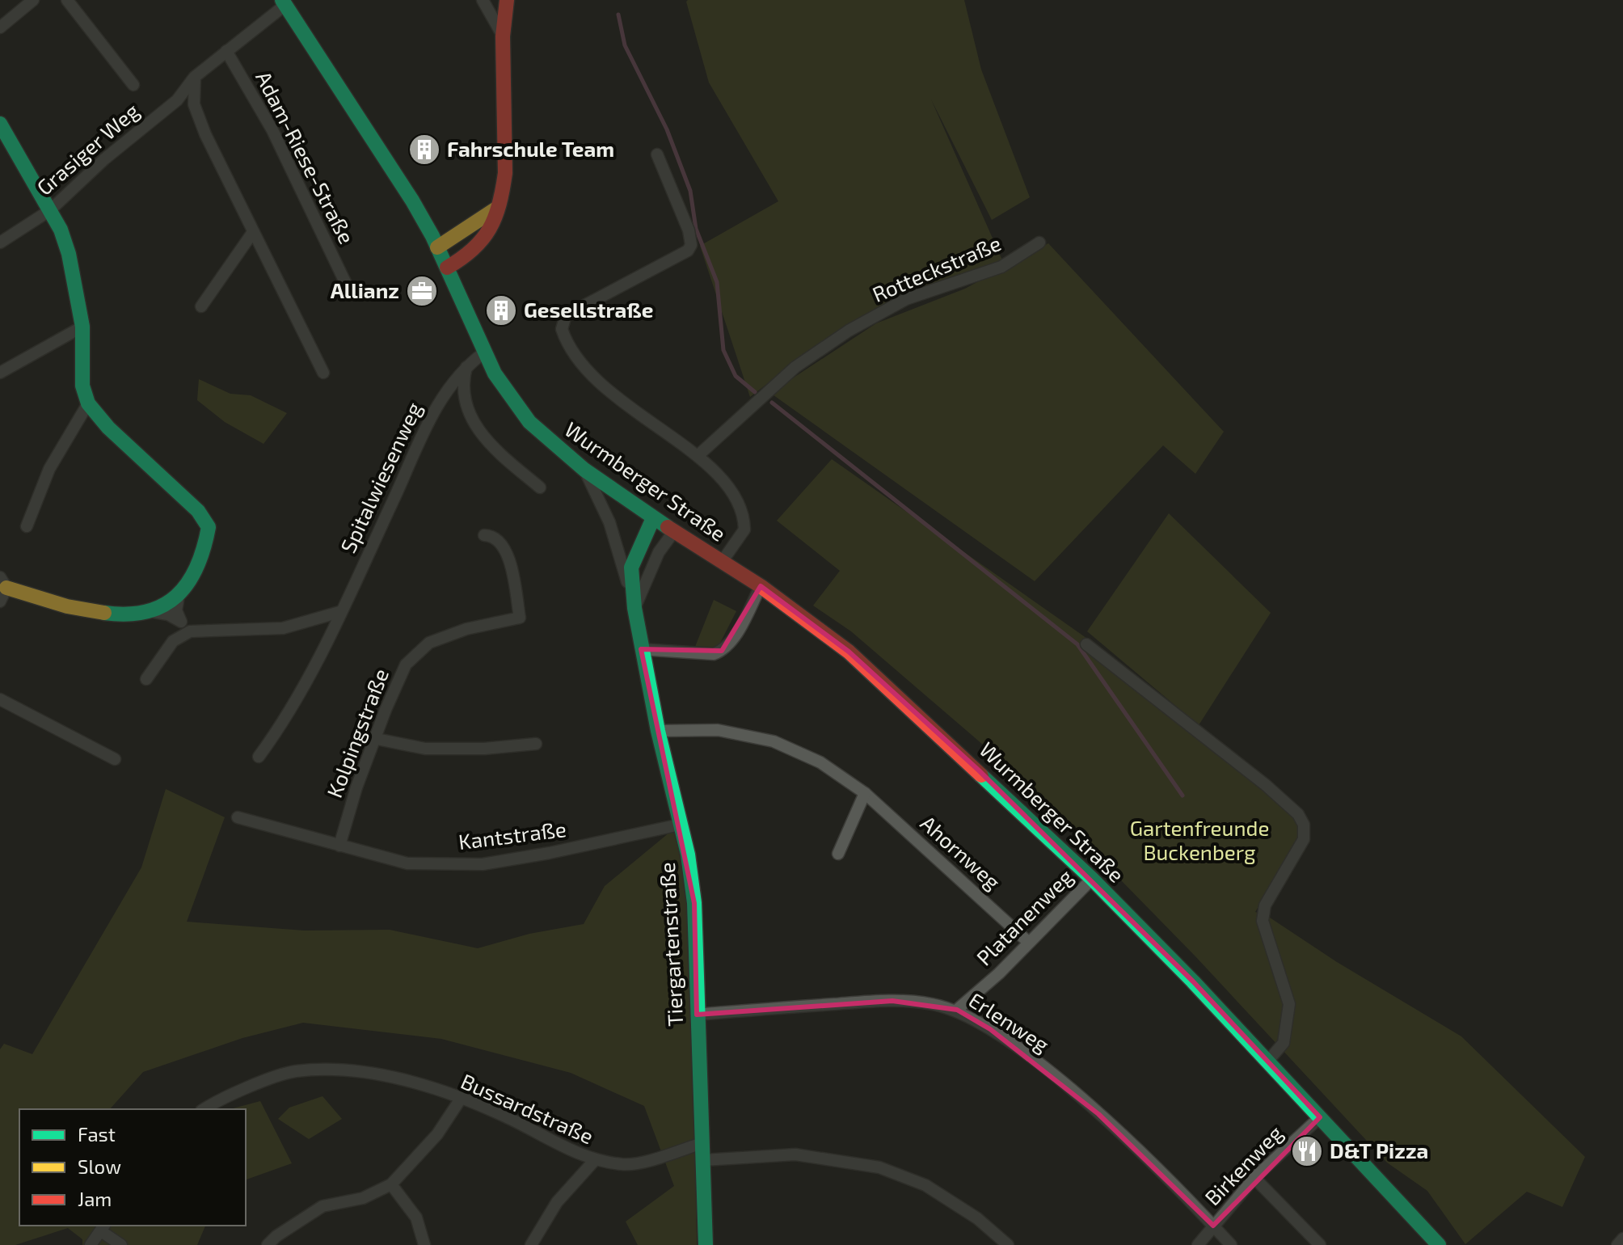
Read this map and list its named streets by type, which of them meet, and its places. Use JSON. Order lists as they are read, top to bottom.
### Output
{
  "streets": {
    "street": [
      "Grasiger Weg",
      "Adam-Riese-Straße",
      "Rotteckstraße",
      "Spitalwiesenweg",
      "Wurmberger Straße",
      "Kolpingstraße",
      "Kantstraße",
      "Ahornweg",
      "Platanenweg",
      "Tiergartenstraße",
      "Erlenweg",
      "Bussardstraße",
      "Birkenweg"
    ]
  },
  "crossings": [
    ["Spitalwiesenweg", "Wurmberger Straße"],
    ["Wurmberger Straße", "Platanenweg"],
    ["Wurmberger Straße", "Tiergartenstraße"],
    ["Wurmberger Straße", "Birkenweg"],
    ["Kolpingstraße", "Kantstraße"],
    ["Kantstraße", "Tiergartenstraße"],
    ["Ahornweg", "Platanenweg"],
    ["Ahornweg", "Tiergartenstraße"],
    ["Platanenweg", "Erlenweg"],
    ["Tiergartenstraße", "Erlenweg"],
    ["Tiergartenstraße", "Bussardstraße"],
    ["Erlenweg", "Birkenweg"]
  ],
  "parks": ["Gartenfreunde Buckenberg"],
  "places": {
    "building": ["Fahrschule Team", "Gesellstraße"],
    "office": ["Allianz"],
    "restaurant": ["D&T Pizza"]
  },
  "legend": ["Fast", "Slow", "Jam"]
}
